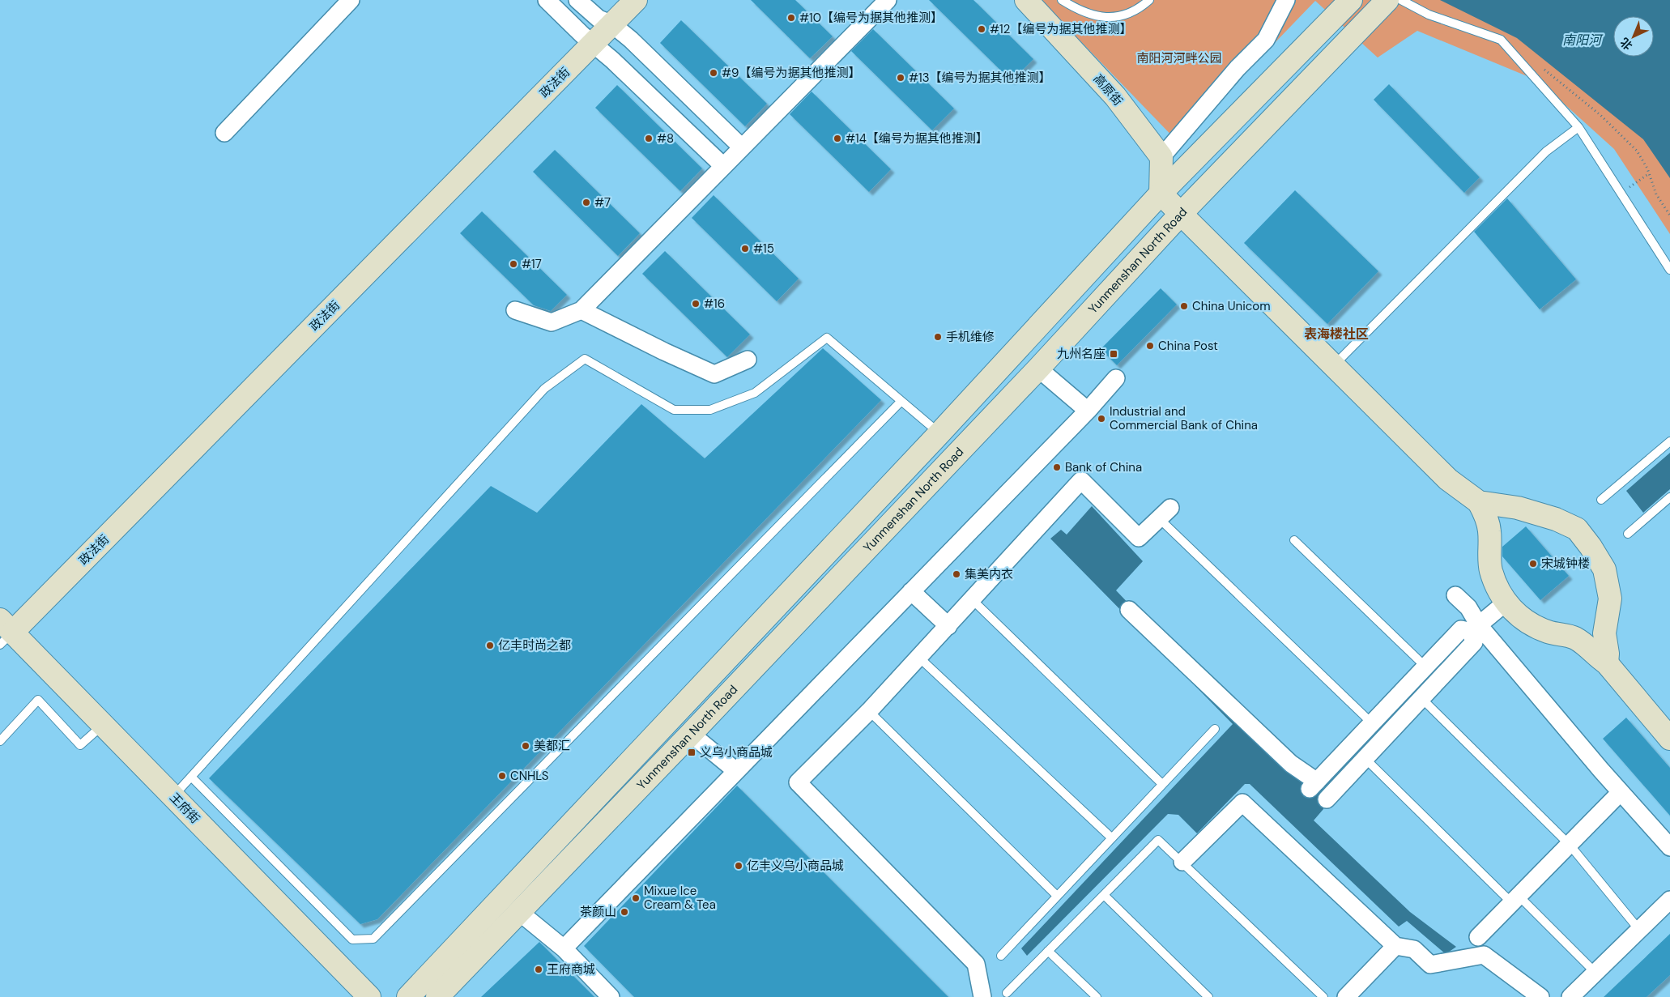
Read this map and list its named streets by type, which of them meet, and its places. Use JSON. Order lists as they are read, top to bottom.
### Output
{
  "streets": {
    "main road": [
      "政法街",
      "高原街",
      "Yunmenshan North Road",
      "王府街"
    ]
  },
  "crossings": [
    ["政法街", "王府街"]
  ],
  "districts": ["表海楼社区"],
  "water": ["南阳河"],
  "parks": ["南阳河河畔公园"],
  "places": {
    "other": [
      "#10【编号为据其他推测】",
      "#12【编号为据其他推测】",
      "#9【编号为据其他推测】",
      "#13【编号为据其他推测】",
      "#8",
      "#14【编号为据其他推测】",
      "#7",
      "#15",
      "#17",
      "#16",
      "China Unicom",
      "手机维修",
      "China Post",
      "Industrial and Commercial Bank of China",
      "Bank of China",
      "宋城钟楼",
      "集美内衣",
      "亿丰时尚之都",
      "美都汇",
      "CNHLS",
      "亿丰义乌小商品城",
      "Mixue Ice Cream & Tea",
      "茶颜山",
      "王府商城"
    ],
    "transit": ["九州名座", "义乌小商品城"]
  },
  "north": "bottom left"
}
